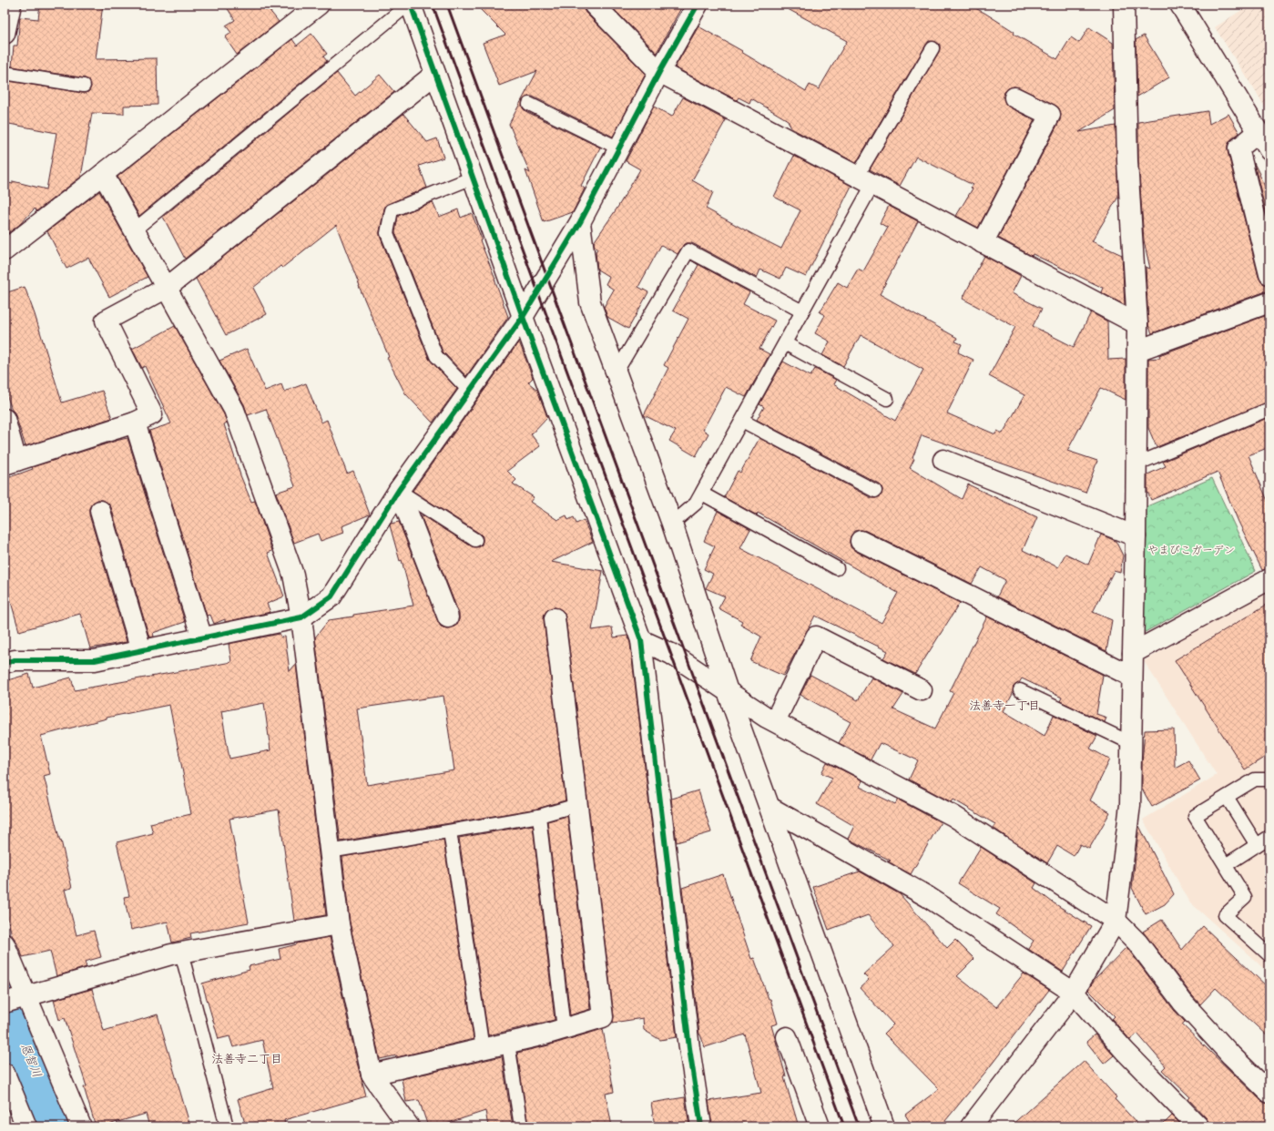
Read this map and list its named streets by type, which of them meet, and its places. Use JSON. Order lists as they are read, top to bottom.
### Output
{
  "districts": ["法善寺一丁目", "法善寺二丁目"],
  "water": ["恩智川"],
  "parks": ["やまびこガーデン"]
}
